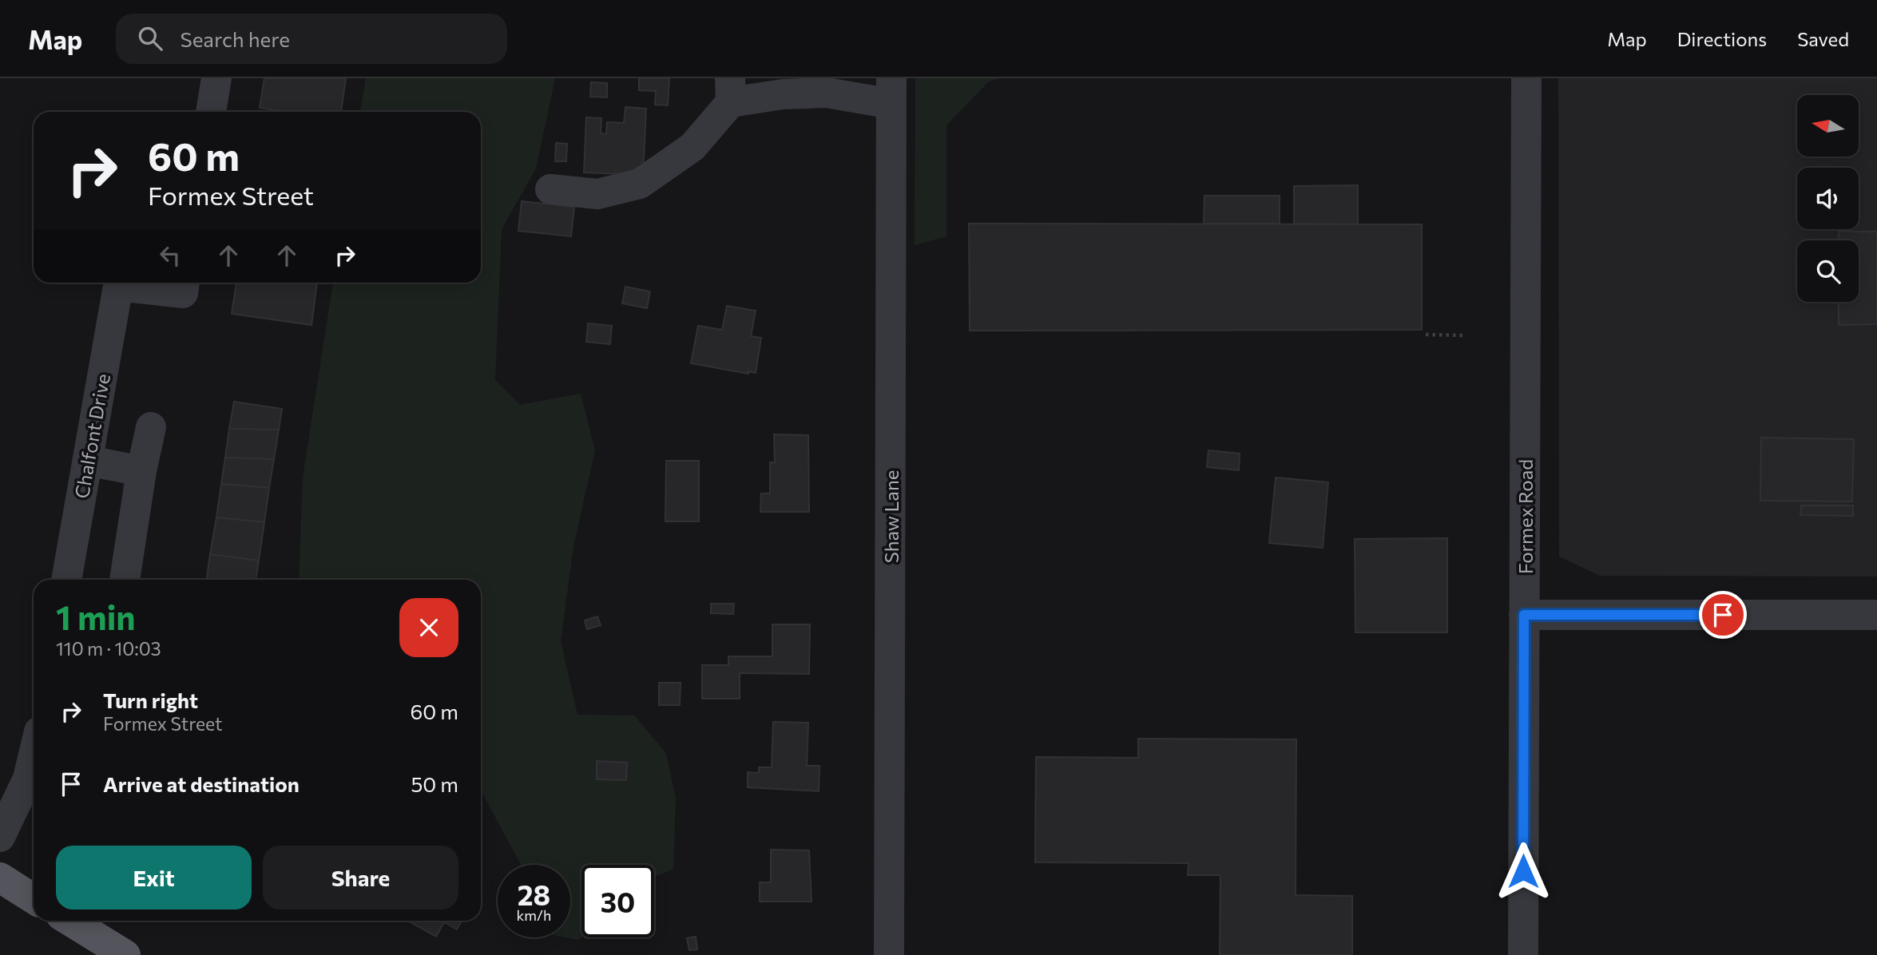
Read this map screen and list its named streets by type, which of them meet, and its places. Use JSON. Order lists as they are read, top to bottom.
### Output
{
  "streets": {
    "street": ["Chalfont Drive", "Shaw Lane", "Formex Road"]
  },
  "north": "left",
  "page": {
    "header": "Map",
    "search": "Search here",
    "nav": ["Map", "Directions", "Saved"],
    "turn": ["60 m", "Formex Street"],
    "heading": ["1 min", "110 m · 10:03"],
    "list": [
      {
        "name": "Turn right",
        "note": "Formex Street",
        "value": "60 m"
      },
      {
        "name": "Arrive at destination",
        "value": "50 m"
      }
    ],
    "buttons": ["Exit", "Share"],
    "speed": "28 km/h",
    "limit": "30"
  }
}
